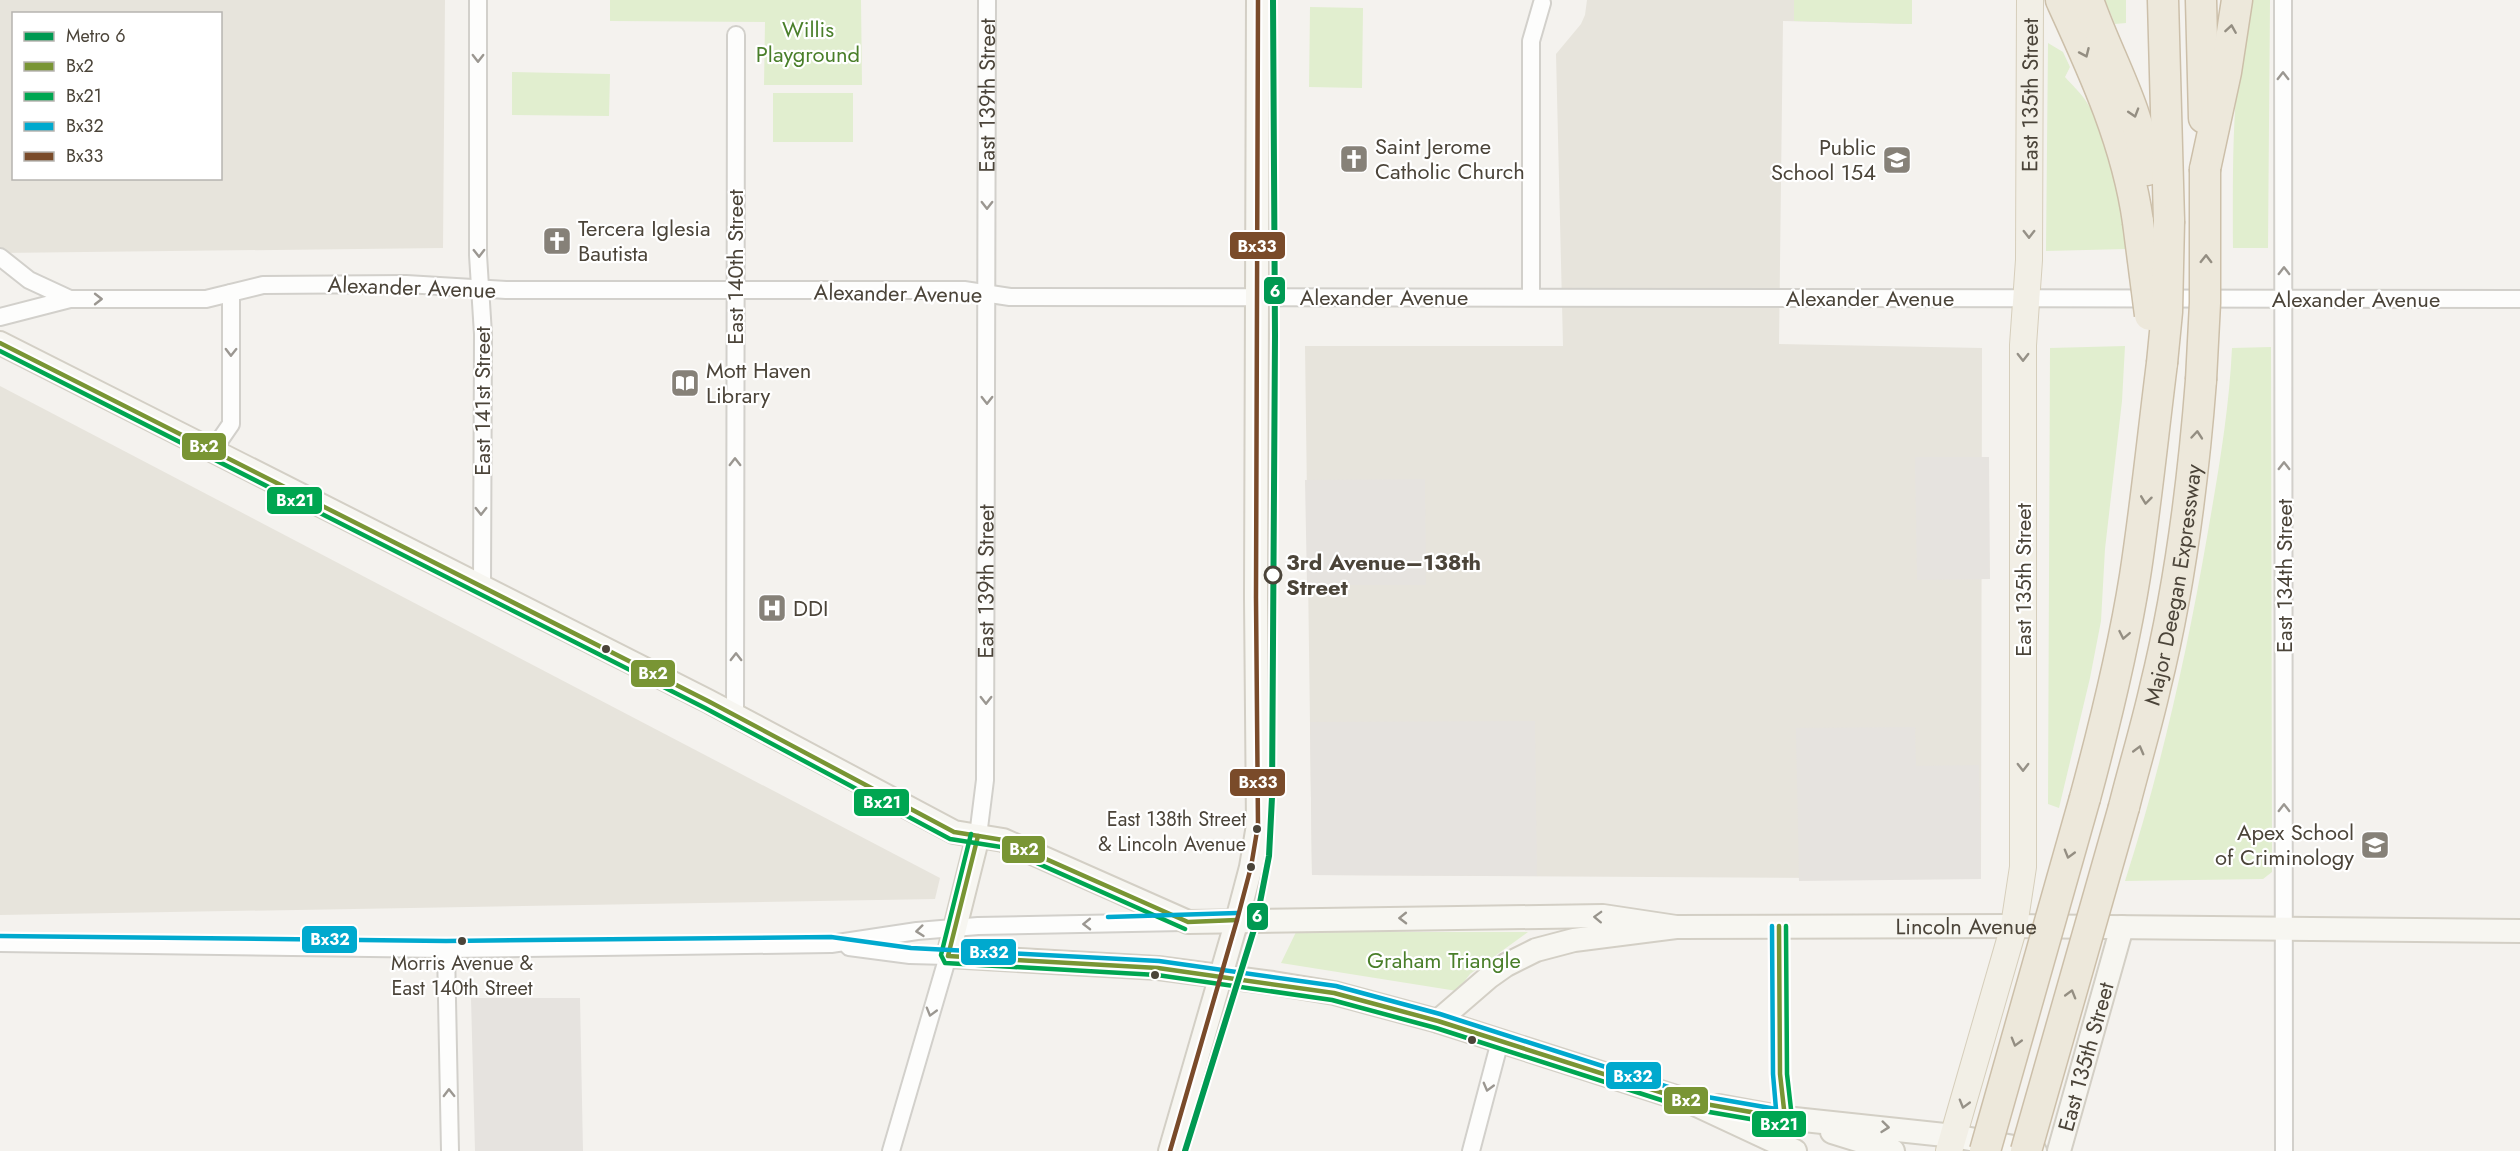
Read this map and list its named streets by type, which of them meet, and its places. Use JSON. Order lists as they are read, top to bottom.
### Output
{
  "streets": {
    "highway": ["Major Deegan Expressway"],
    "main road": ["East 135th Street", "East 139th Street", "Lincoln Avenue"],
    "street": [
      "East 140th Street",
      "Alexander Avenue",
      "East 141st Street",
      "East 134th Street"
    ]
  },
  "crossings": [
    ["East 135th Street", "Alexander Avenue"],
    ["East 135th Street", "Lincoln Avenue"],
    ["East 139th Street", "Alexander Avenue"],
    ["East 140th Street", "Alexander Avenue"],
    ["Alexander Avenue", "East 141st Street"],
    ["Alexander Avenue", "East 134th Street"],
    ["East 134th Street", "Lincoln Avenue"]
  ],
  "one_way": [
    "East 135th Street",
    "East 139th Street",
    "East 140th Street",
    "East 141st Street",
    "East 134th Street"
  ],
  "parks": ["Willis Playground", "Graham Triangle"],
  "places": {
    "church": ["Saint Jerome Catholic Church", "Tercera Iglesia Bautista"],
    "school or university": ["Public School 154", "Apex School of Criminology"],
    "library": ["Mott Haven Library"],
    "other": ["3rd Avenue–138th Street", "East 138th Street & Lincoln Avenue", "Morris Avenue & East 140th Street"],
    "hospital": ["DDI"]
  },
  "lines": [
    "metro line 6",
    "transit line Bx33",
    "transit line Bx2",
    "transit line Bx21",
    "transit line Bx32"
  ],
  "legend": [
    "Metro 6",
    "Bx2",
    "Bx21",
    "Bx32",
    "Bx33"
  ]
}
